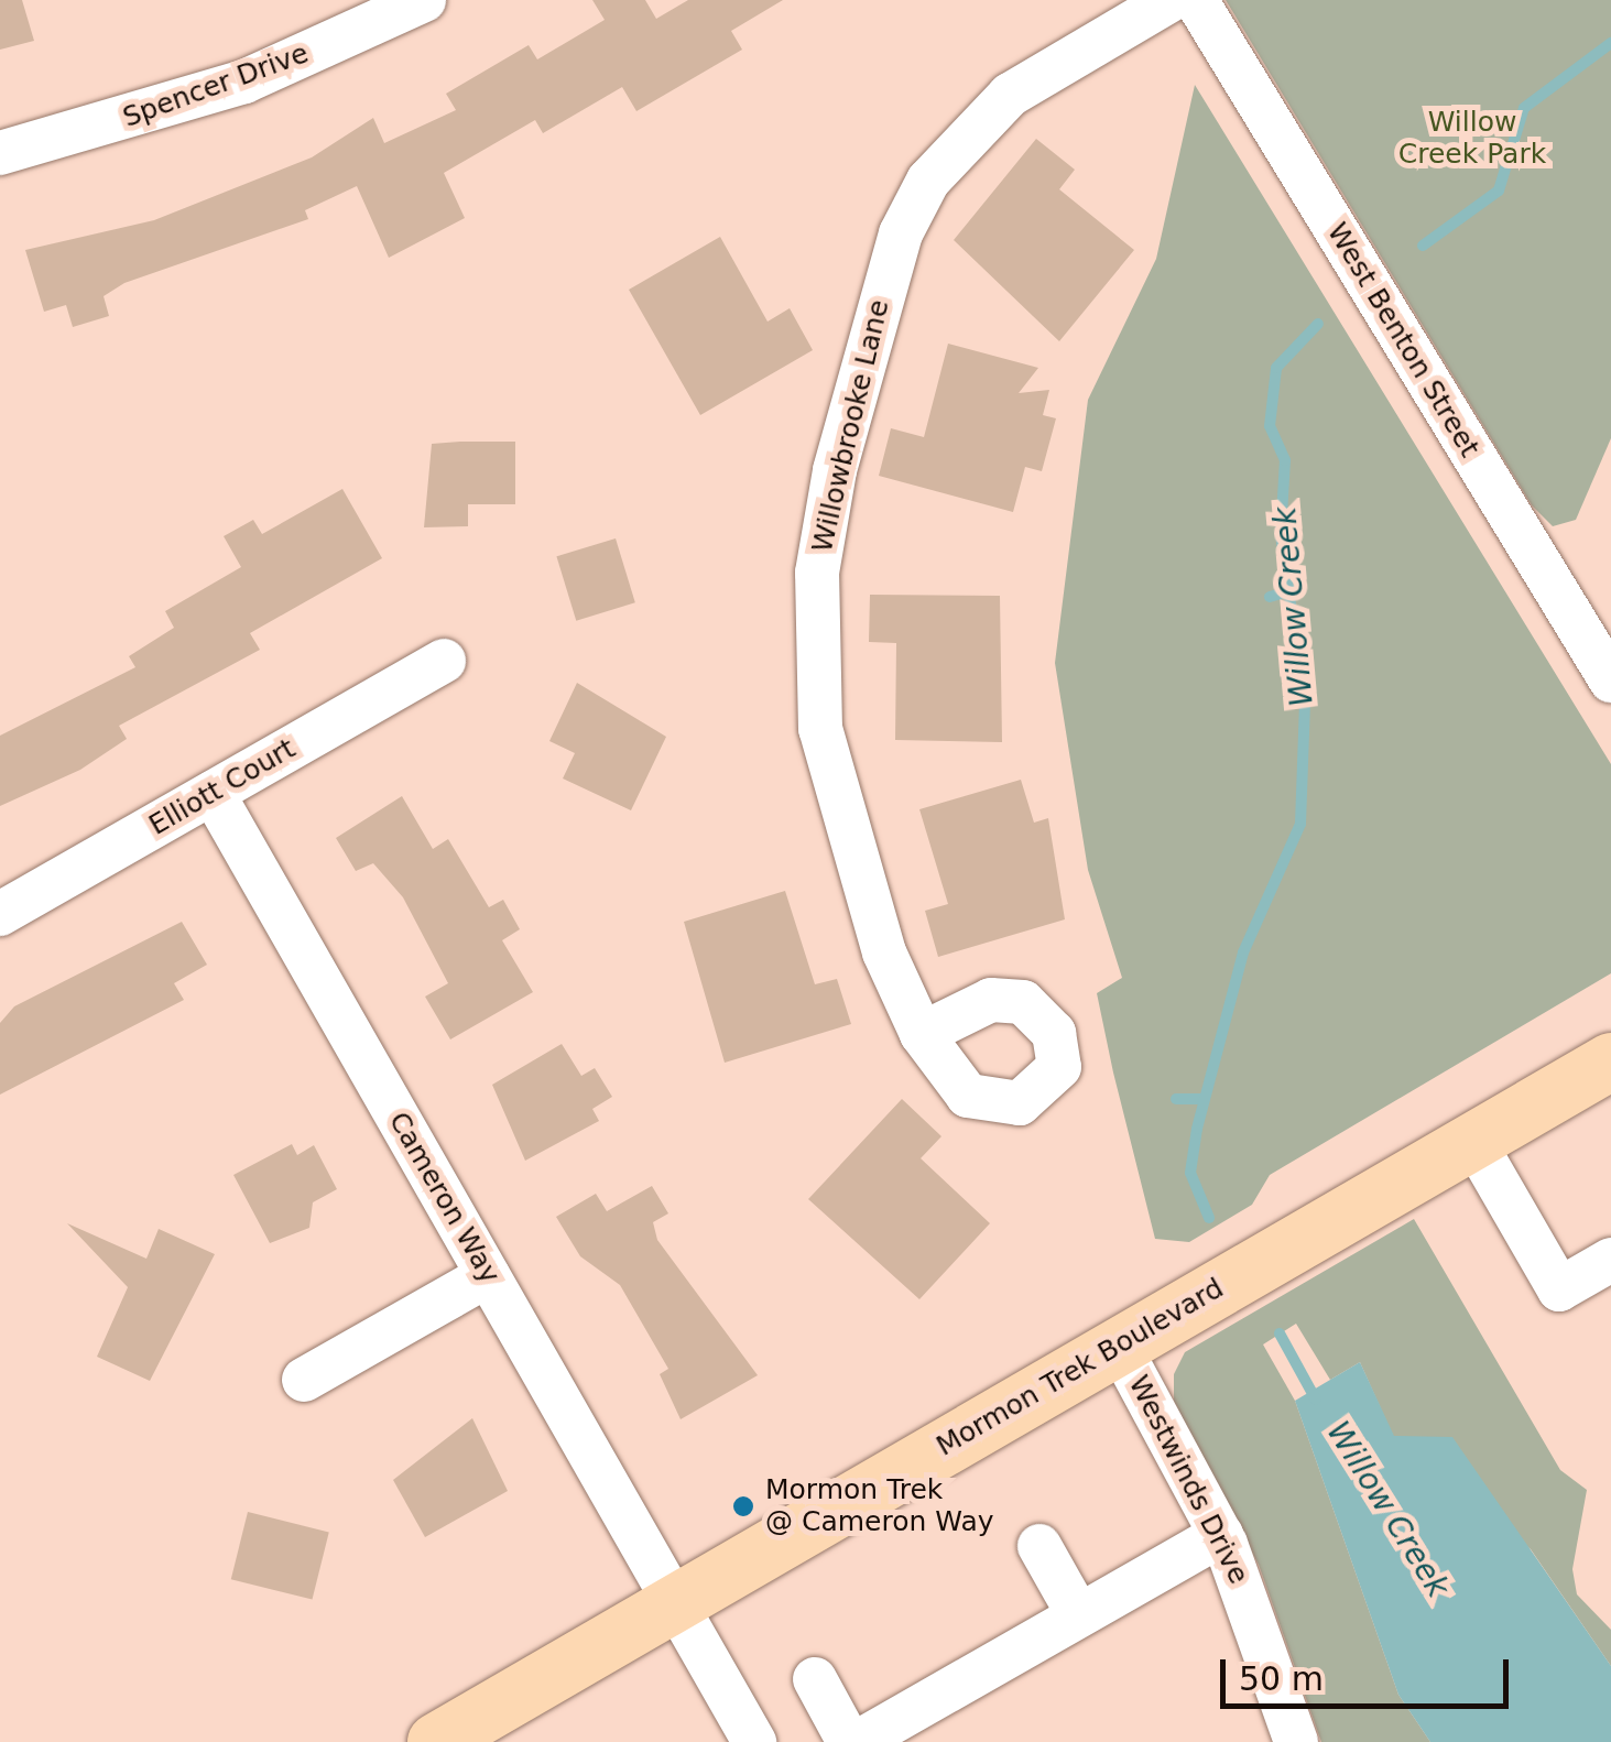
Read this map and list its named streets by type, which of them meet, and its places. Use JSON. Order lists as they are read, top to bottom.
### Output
{
  "streets": {
    "main road": ["Mormon Trek Boulevard"],
    "street": [
      "Spencer Drive",
      "West Benton Street",
      "Willowbrooke Lane",
      "Elliott Court",
      "Cameron Way",
      "Westwinds Drive"
    ]
  },
  "crossings": [
    ["Elliott Court", "Cameron Way"],
    ["Cameron Way", "Mormon Trek Boulevard"],
    ["Mormon Trek Boulevard", "Westwinds Drive"]
  ],
  "water": ["Willow Creek"],
  "parks": ["Willow Creek Park"],
  "places": ["Mormon Trek @ Cameron Way"],
  "scale_bar": "50 m"
}
